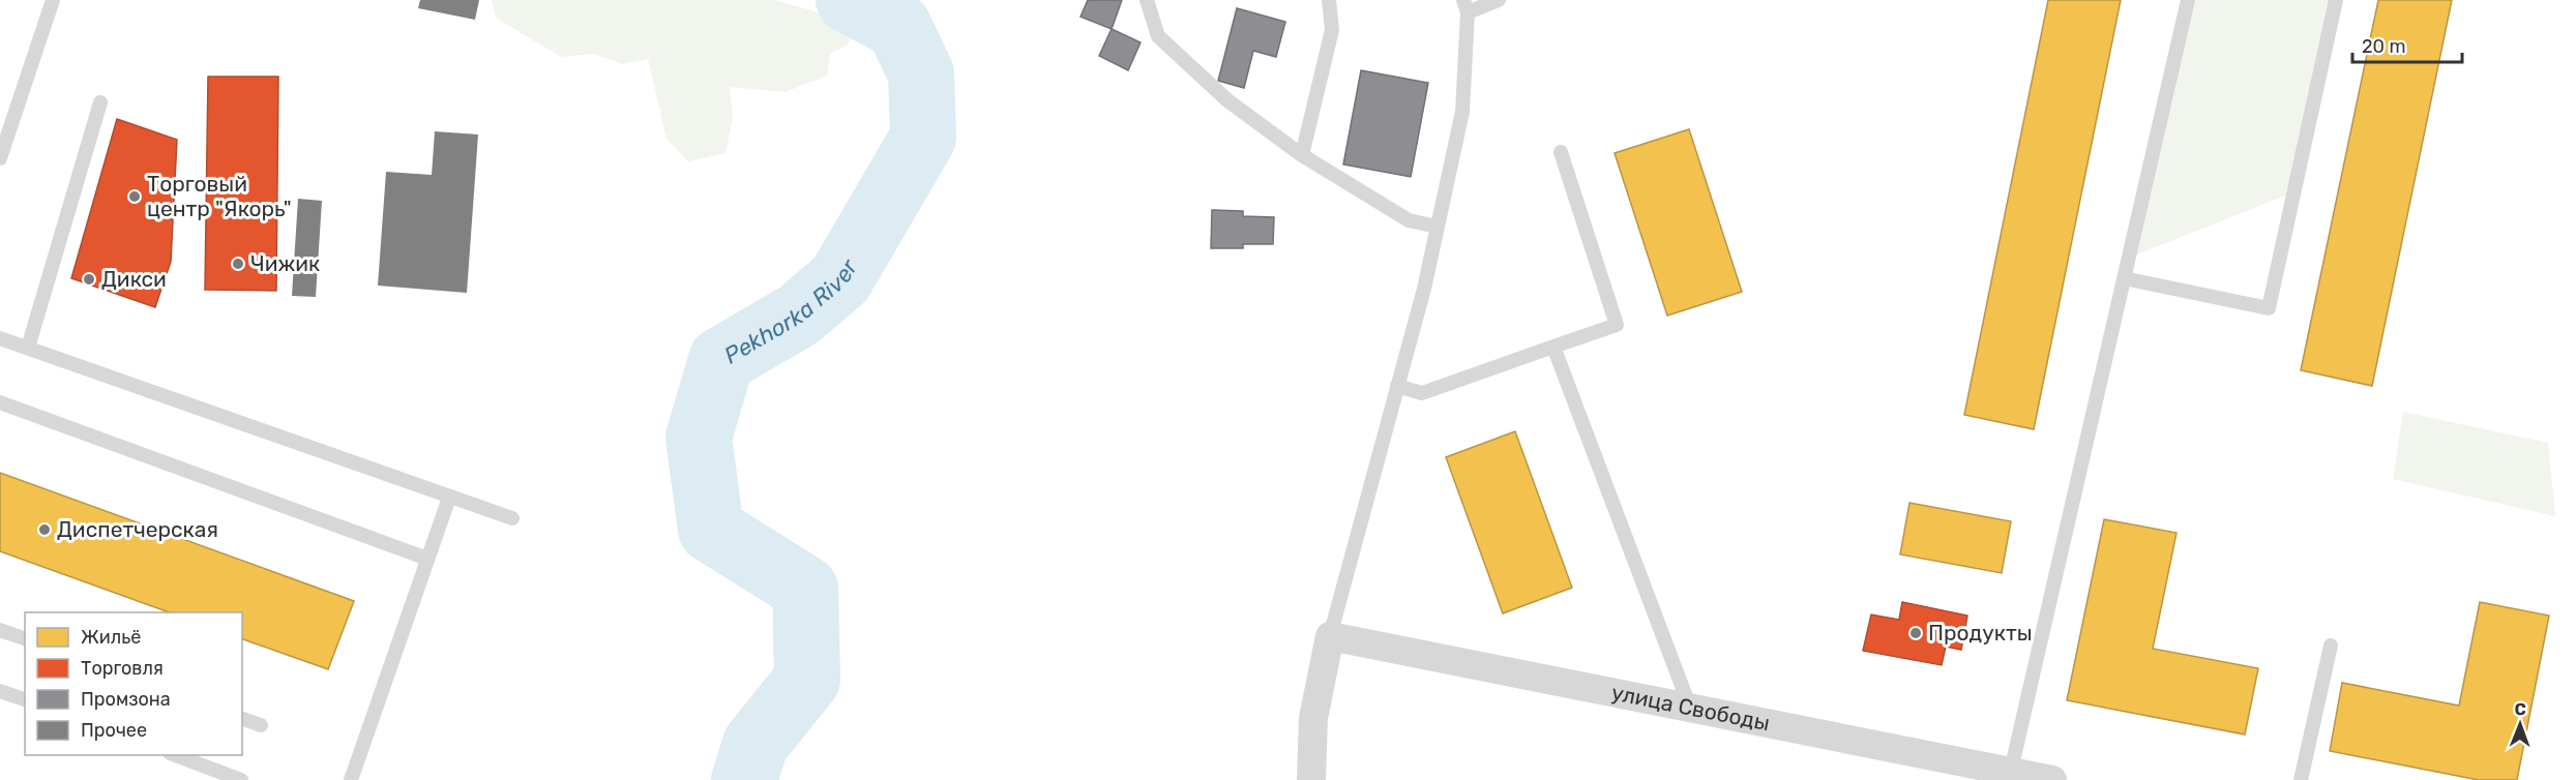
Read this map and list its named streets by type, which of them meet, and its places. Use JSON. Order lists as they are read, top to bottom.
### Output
{
  "streets": {
    "street": ["улица Свободы"]
  },
  "water": ["Pekhorka River"],
  "places": [
    "Торговый центр \"Якорь\"",
    "Чижик",
    "Дикси",
    "Диспетчерская",
    "Продукты"
  ],
  "legend": [
    "Жильё",
    "Торговля",
    "Промзона",
    "Прочее"
  ],
  "scale_bar": "20 m",
  "north": "top"
}
